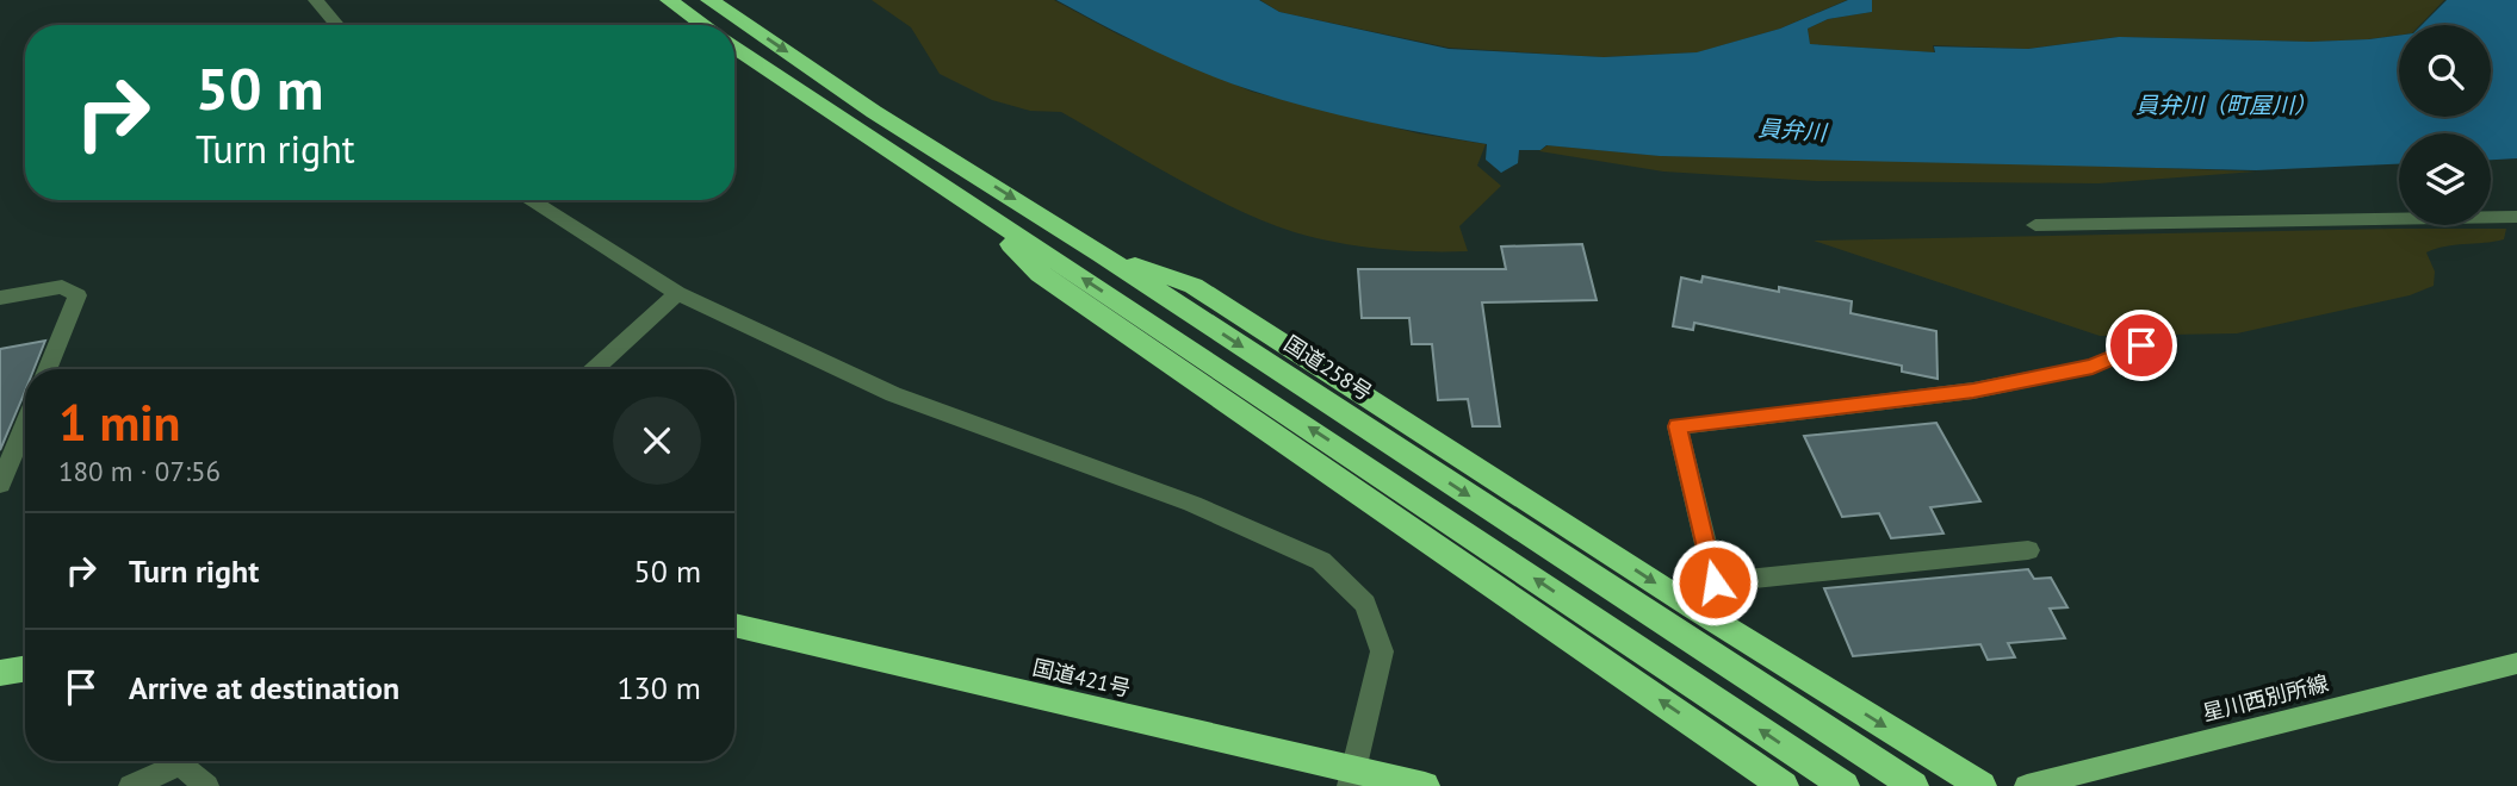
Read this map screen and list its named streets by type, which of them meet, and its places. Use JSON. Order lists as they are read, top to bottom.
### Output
{
  "streets": {
    "highway": ["国道258号", "国道421号"],
    "main road": ["星川西別所線"]
  },
  "water": ["員弁川（町屋川）", "員弁川"],
  "page": {
    "turn": ["50 m", "Turn right"],
    "heading": ["1 min", "180 m · 07:56"],
    "list": [
      {
        "name": "Turn right",
        "value": "50 m"
      },
      {
        "name": "Arrive at destination",
        "value": "130 m"
      }
    ]
  }
}
